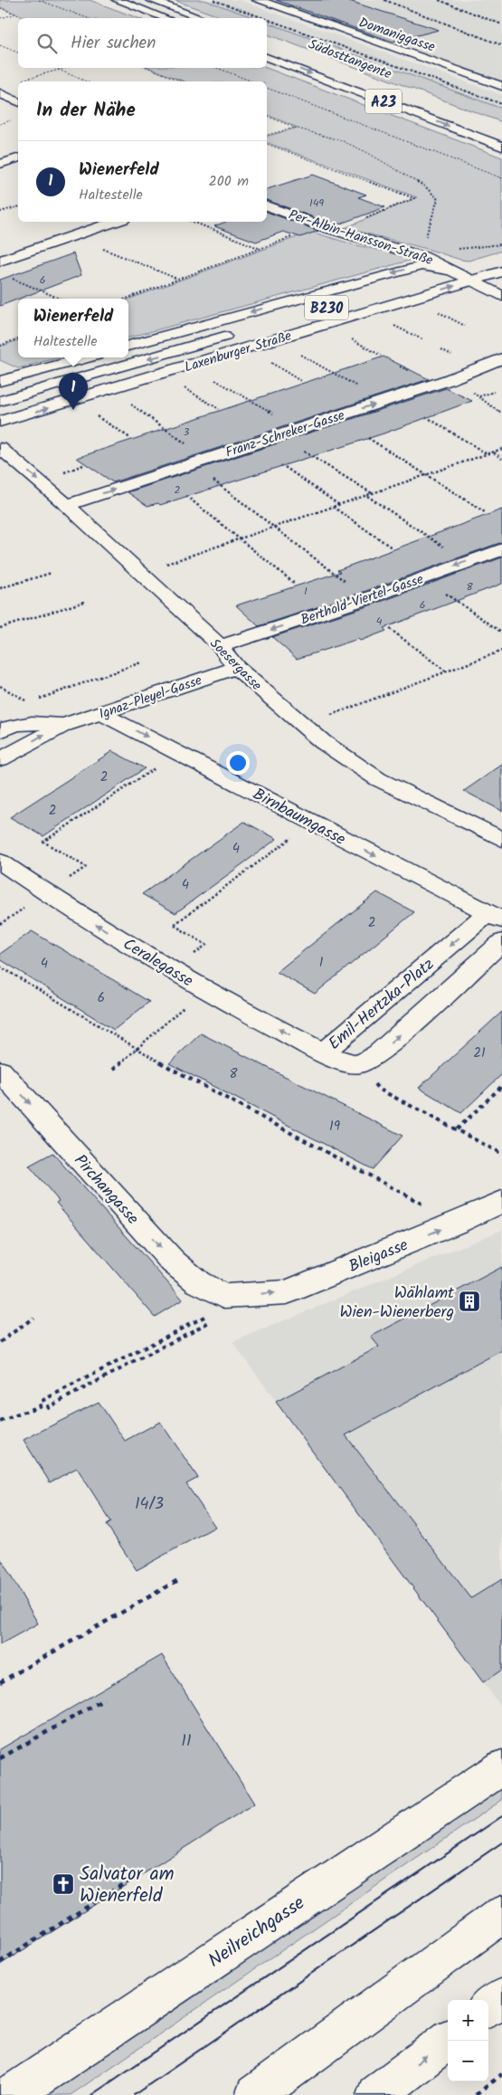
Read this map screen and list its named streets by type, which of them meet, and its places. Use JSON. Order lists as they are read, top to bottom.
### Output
{
  "streets": {
    "main road": [
      "Domaniggasse",
      "Südosttangente",
      "A23",
      "Per-Albin-Hansson-Straße",
      "B230",
      "Laxenburger Straße",
      "Franz-Schreker-Gasse",
      "Berthold-Viertel-Gasse",
      "Soesergasse",
      "Ignaz-Pleyel-Gasse",
      "Birnbaumgasse",
      "Ceralegasse",
      "Emil-Hertzka-Platz",
      "Pirchangasse",
      "Bleigasse",
      "Neilreichgasse"
    ]
  },
  "crossings": [
    ["Franz-Schreker-Gasse", "Soesergasse"],
    ["Berthold-Viertel-Gasse", "Soesergasse"],
    ["Soesergasse", "Ignaz-Pleyel-Gasse"],
    ["Ignaz-Pleyel-Gasse", "Birnbaumgasse"],
    ["Birnbaumgasse", "Emil-Hertzka-Platz"],
    ["Ceralegasse", "Emil-Hertzka-Platz"],
    ["Pirchangasse", "Bleigasse"]
  ],
  "one_way": [
    "Südosttangente",
    "Berthold-Viertel-Gasse",
    "Birnbaumgasse",
    "Ceralegasse",
    "Pirchangasse",
    "Bleigasse"
  ],
  "places": {
    "building": ["Wählamt Wien-Wienerberg"],
    "church": ["Salvator am Wienerfeld"]
  },
  "house_numbers": [
    "149",
    "6",
    "3",
    "2",
    "8",
    "1",
    "6",
    "4",
    "2",
    "2",
    "4",
    "4",
    "2",
    "1",
    "4",
    "6",
    "21",
    "8",
    "19",
    "14/3",
    "11"
  ],
  "page": {
    "search": "Hier suchen",
    "heading": "In der Nähe",
    "list": [
      {
        "mark": "1",
        "name": "Wienerfeld",
        "note": "Haltestelle",
        "value": "200 m"
      }
    ],
    "popup": ["Wienerfeld", "Haltestelle"],
    "pins": "1",
    "map_buttons": ["+", "−"]
  }
}
